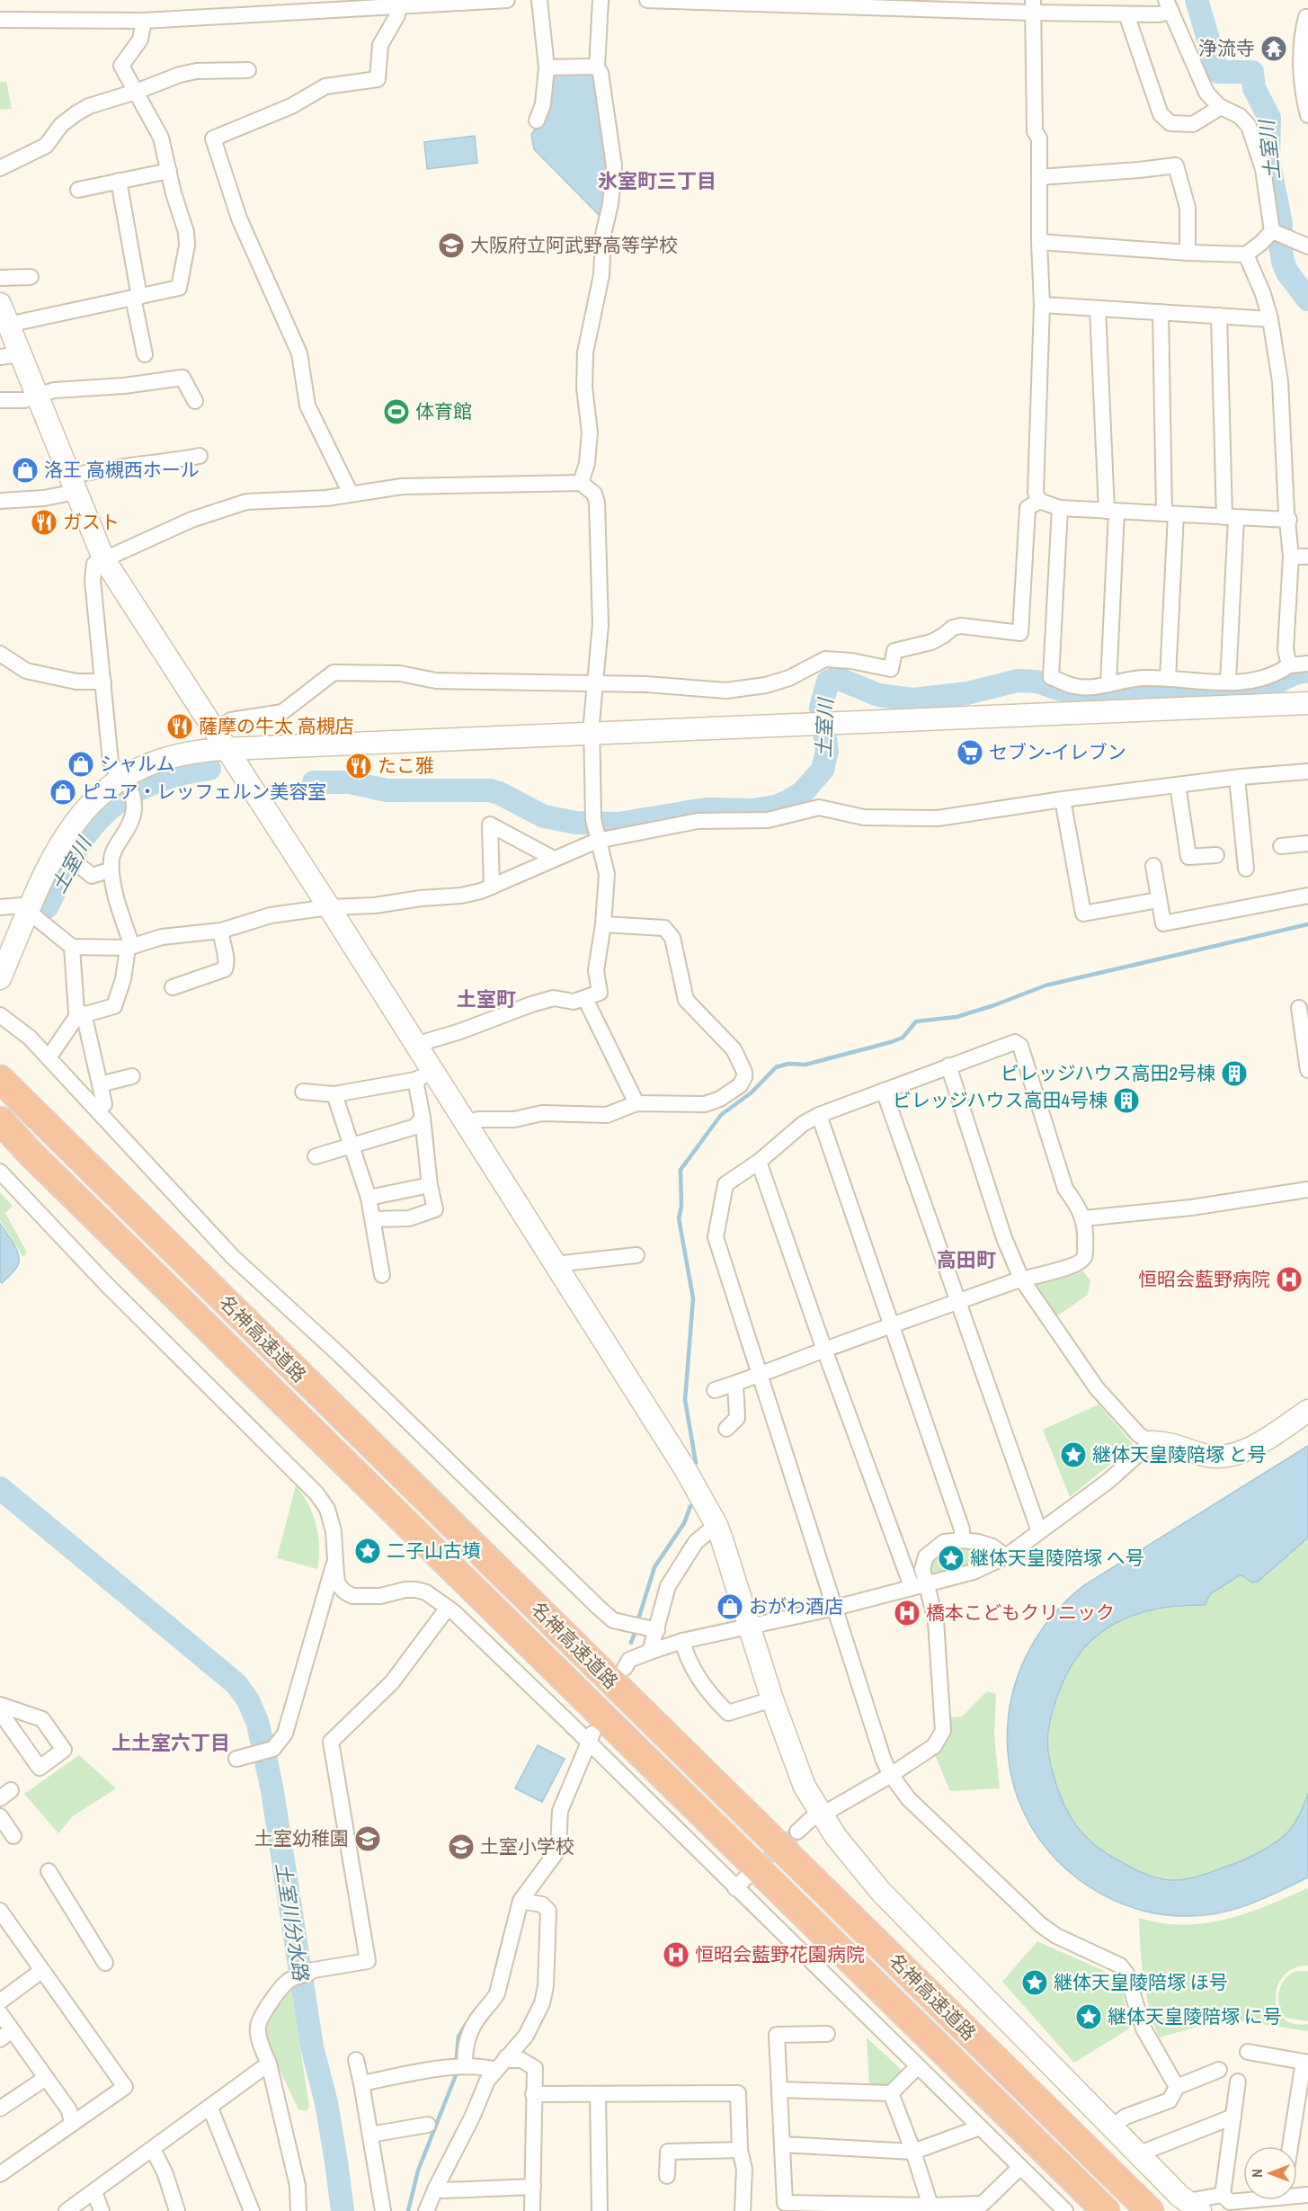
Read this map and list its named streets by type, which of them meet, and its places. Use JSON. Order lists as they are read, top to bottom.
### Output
{
  "streets": {
    "highway": ["名神高速道路"]
  },
  "districts": [
    "氷室町三丁目",
    "土室町",
    "高田町",
    "上土室六丁目"
  ],
  "water": ["土室川", "土室川分水路"],
  "places": {
    "temple": ["浄流寺"],
    "school or university": ["大阪府立阿武野高等学校", "土室幼稚園", "土室小学校"],
    "sports": ["体育館"],
    "shop": [
      "洛王 高槻西ホール",
      "シャルム",
      "ピュア・レッフェルン美容室",
      "おがわ酒店"
    ],
    "restaurant": ["ガスト", "薩摩の牛太 高槻店", "たこ雅"],
    "supermarket": ["セブン-イレブン"],
    "building": ["ビレッジハウス高田2号棟", "ビレッジハウス高田4号棟"],
    "hospital": ["恒昭会藍野病院", "橋本こどもクリニック", "恒昭会藍野花園病院"],
    "place": [
      "継体天皇陵陪塚 と号",
      "二子山古墳",
      "継体天皇陵陪塚 へ号",
      "継体天皇陵陪塚 ほ号",
      "継体天皇陵陪塚 に号"
    ]
  },
  "north": "left"
}
